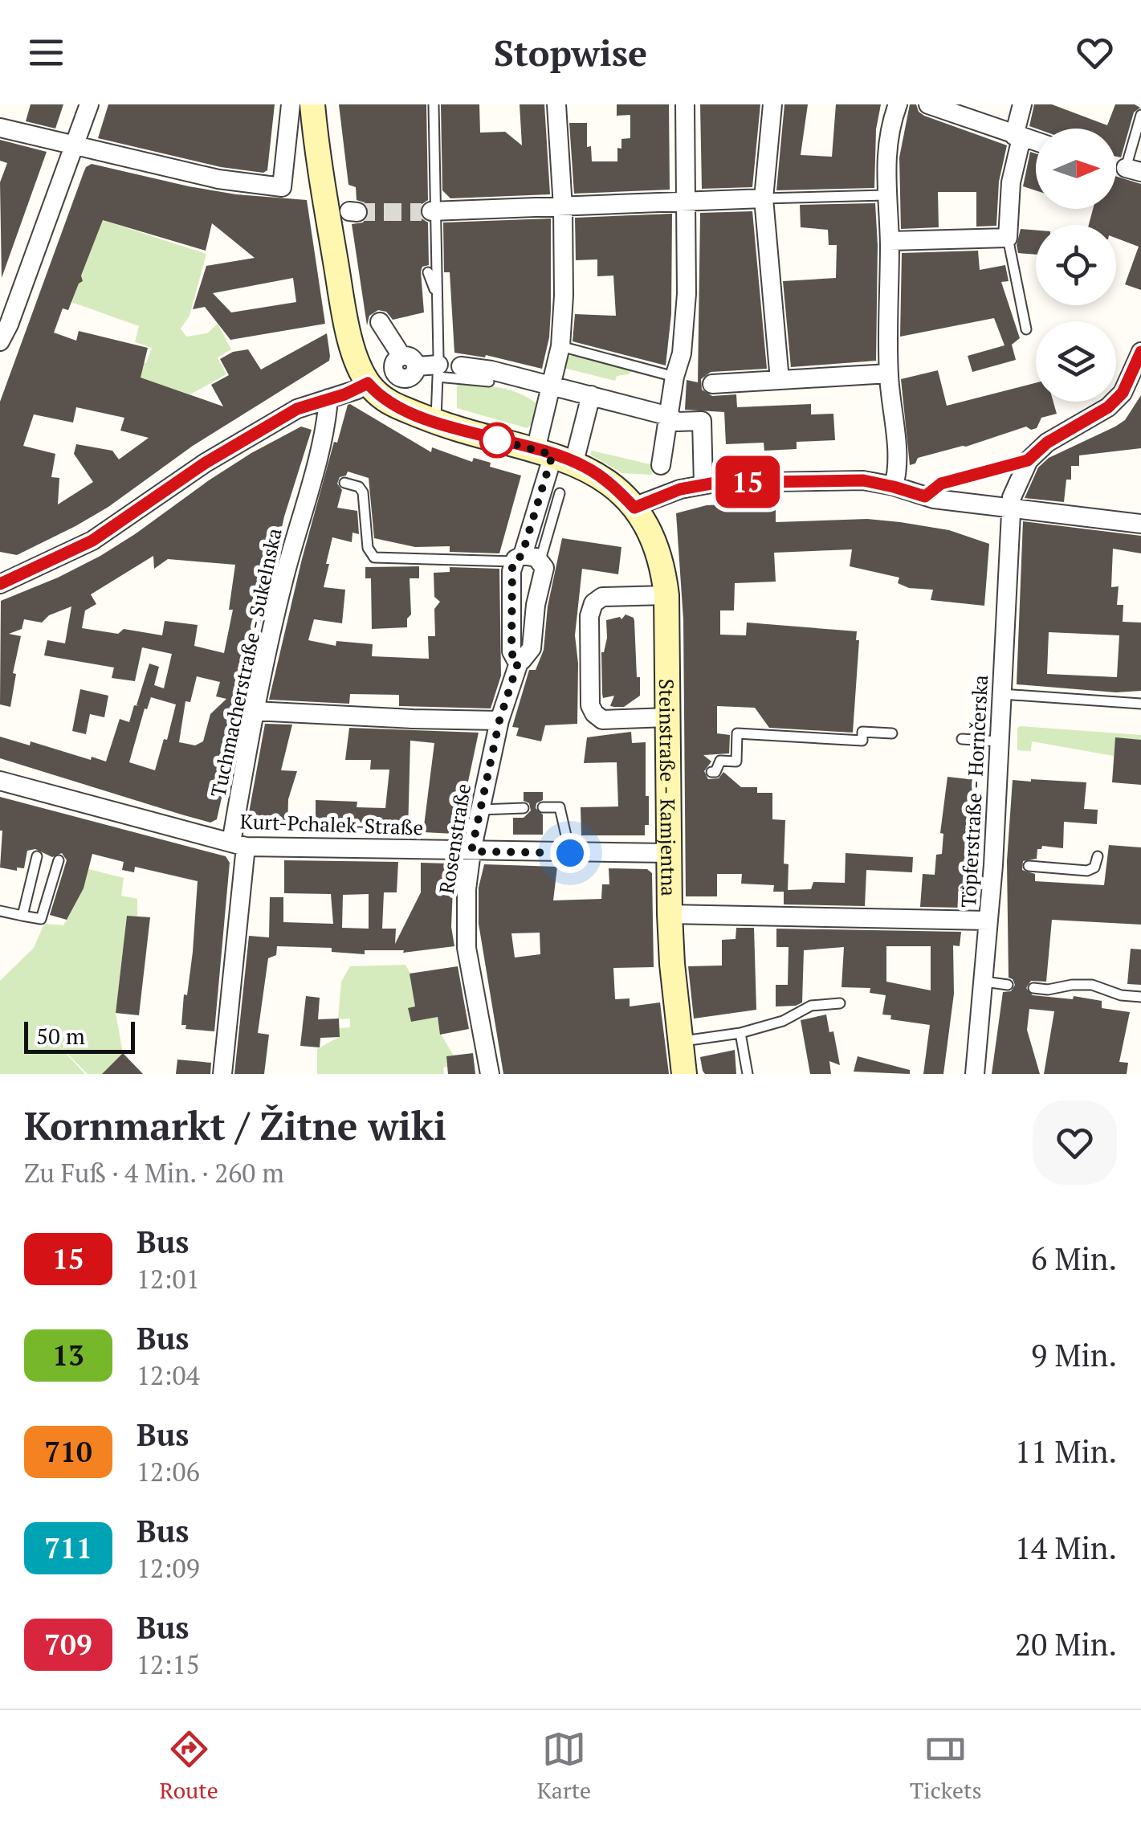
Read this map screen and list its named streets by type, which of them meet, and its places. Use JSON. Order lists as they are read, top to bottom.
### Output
{
  "streets": {
    "main road": ["Steinstraße - Kamjentna"],
    "street": [
      "Tuchmacherstraße - Sukelnska",
      "Töpferstraße - Hornčerska",
      "Kurt-Pchalek-Straße",
      "Rosenstraße"
    ]
  },
  "crossings": [
    ["Tuchmacherstraße - Sukelnska", "Kurt-Pchalek-Straße"],
    ["Steinstraße - Kamjentna", "Kurt-Pchalek-Straße"],
    ["Kurt-Pchalek-Straße", "Rosenstraße"]
  ],
  "lines": ["bus line 15"],
  "scale_bar": "50 m",
  "north": "right",
  "page": {
    "header": "Stopwise",
    "on_map": "15",
    "scale": "50 m",
    "heading": ["Kornmarkt / Žitne wiki", "Zu Fuß · 4 Min. · 260 m"],
    "list": [
      {
        "mark": "15",
        "name": "Bus",
        "note": "12:01",
        "value": "6 Min."
      },
      {
        "mark": "13",
        "name": "Bus",
        "note": "12:04",
        "value": "9 Min."
      },
      {
        "mark": "710",
        "name": "Bus",
        "note": "12:06",
        "value": "11 Min."
      },
      {
        "mark": "711",
        "name": "Bus",
        "note": "12:09",
        "value": "14 Min."
      },
      {
        "mark": "709",
        "name": "Bus",
        "note": "12:15",
        "value": "20 Min."
      }
    ],
    "tabs": ["Route", "Karte", "Tickets"]
  }
}
